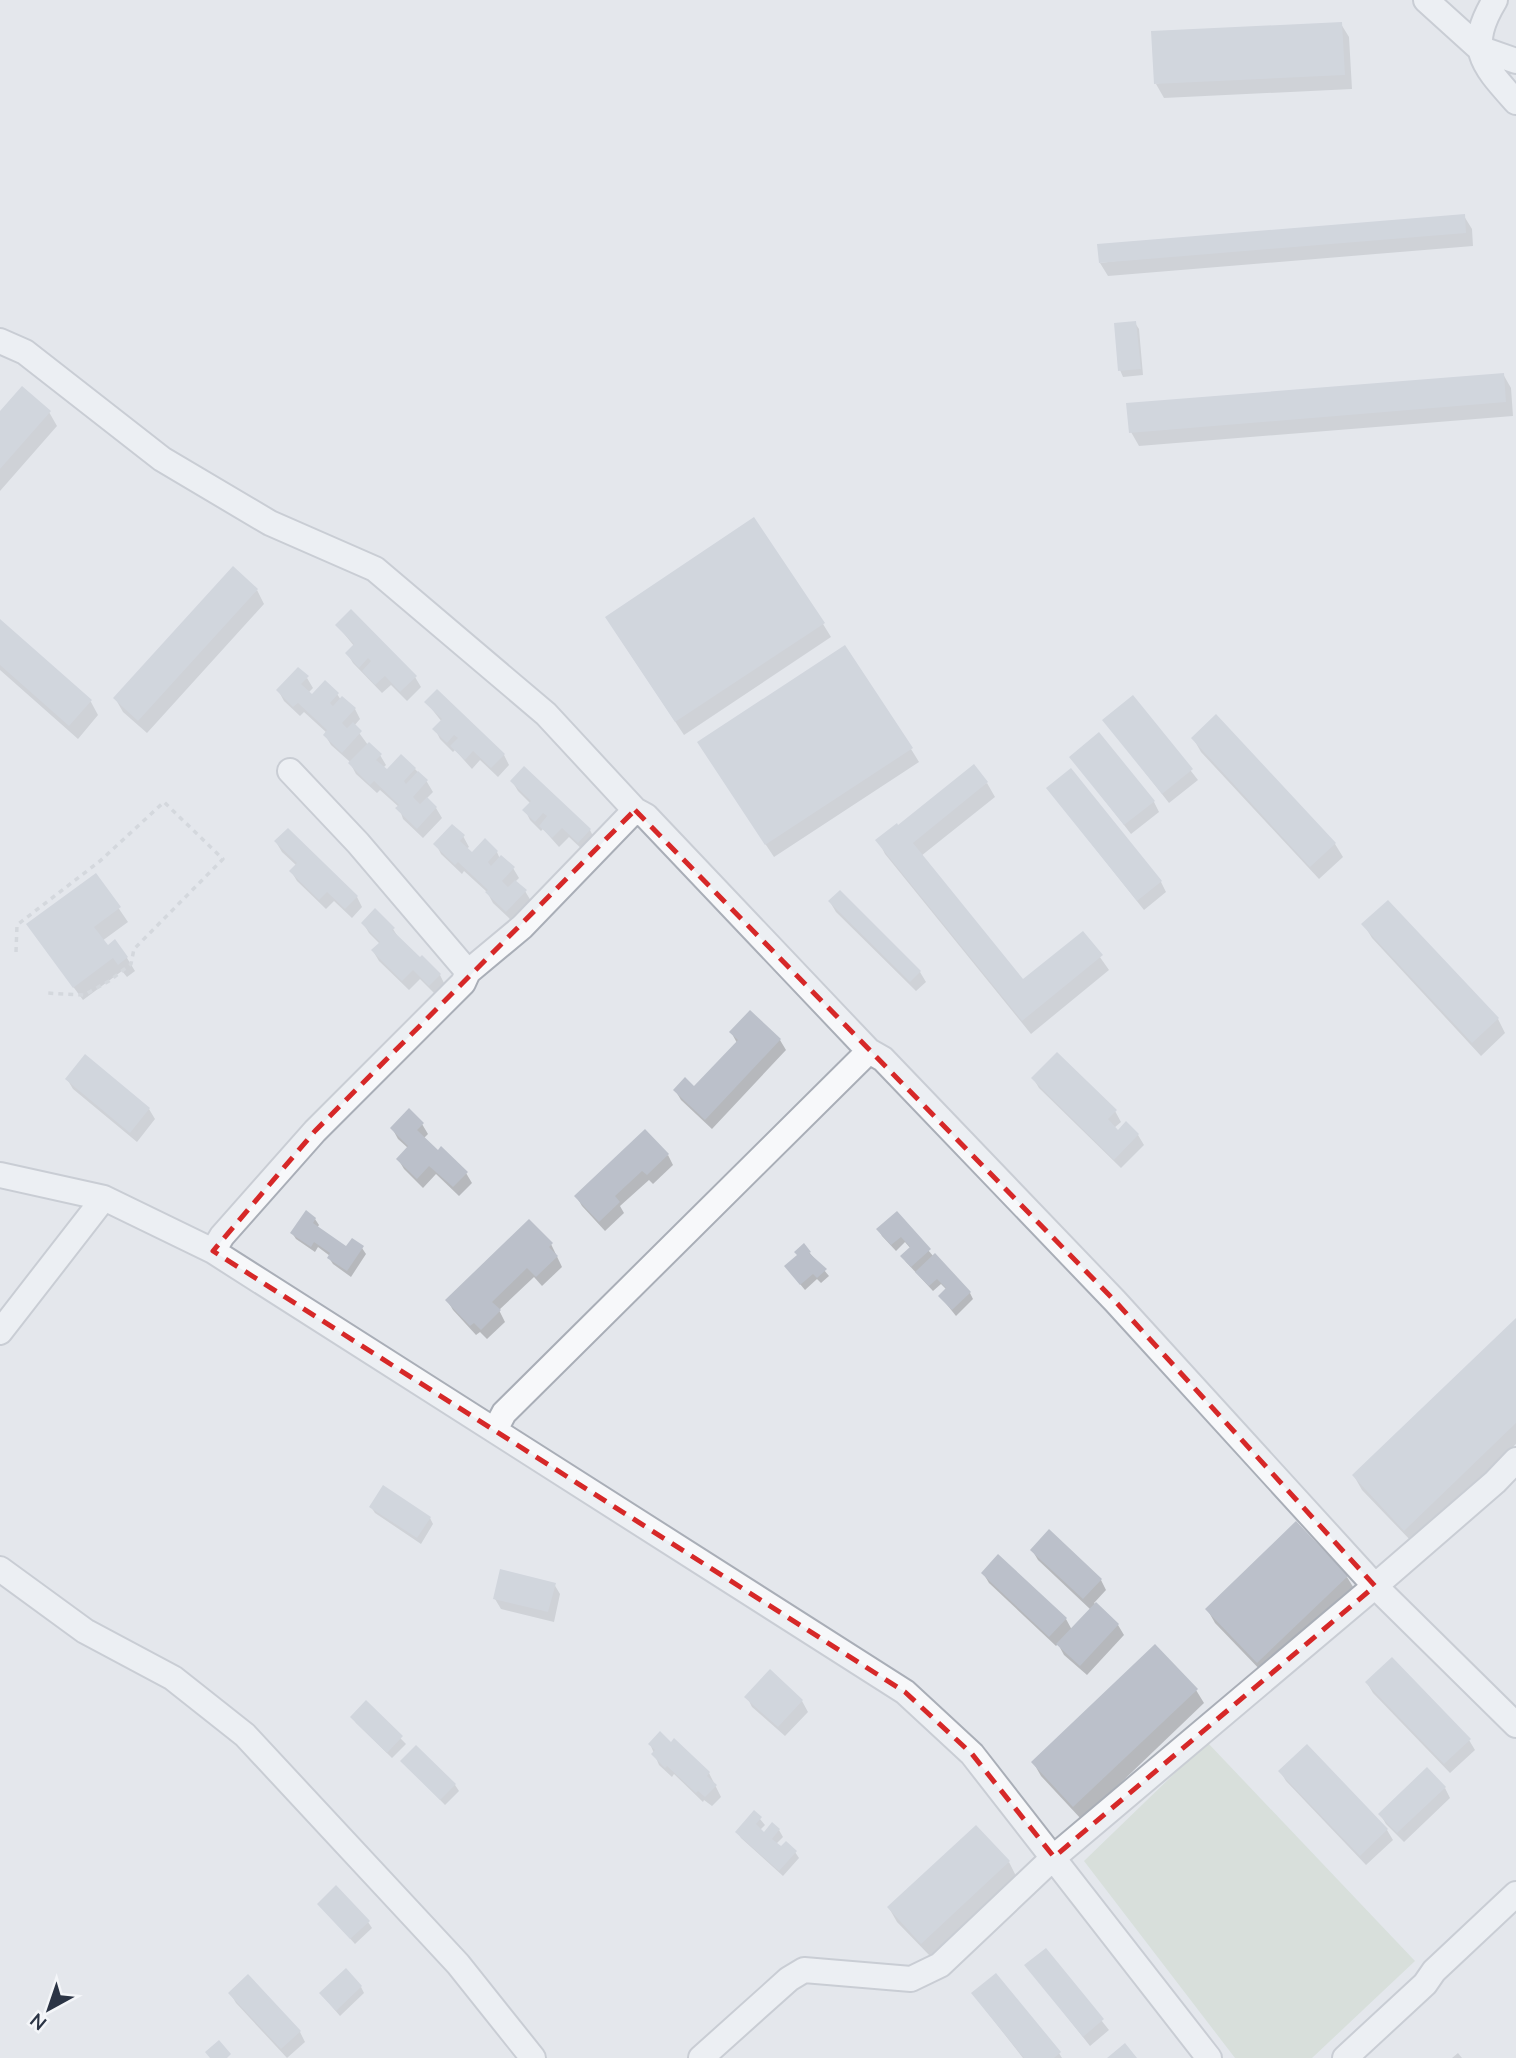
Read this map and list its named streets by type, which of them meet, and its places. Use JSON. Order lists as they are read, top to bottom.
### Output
{
  "north": "bottom left"
}
